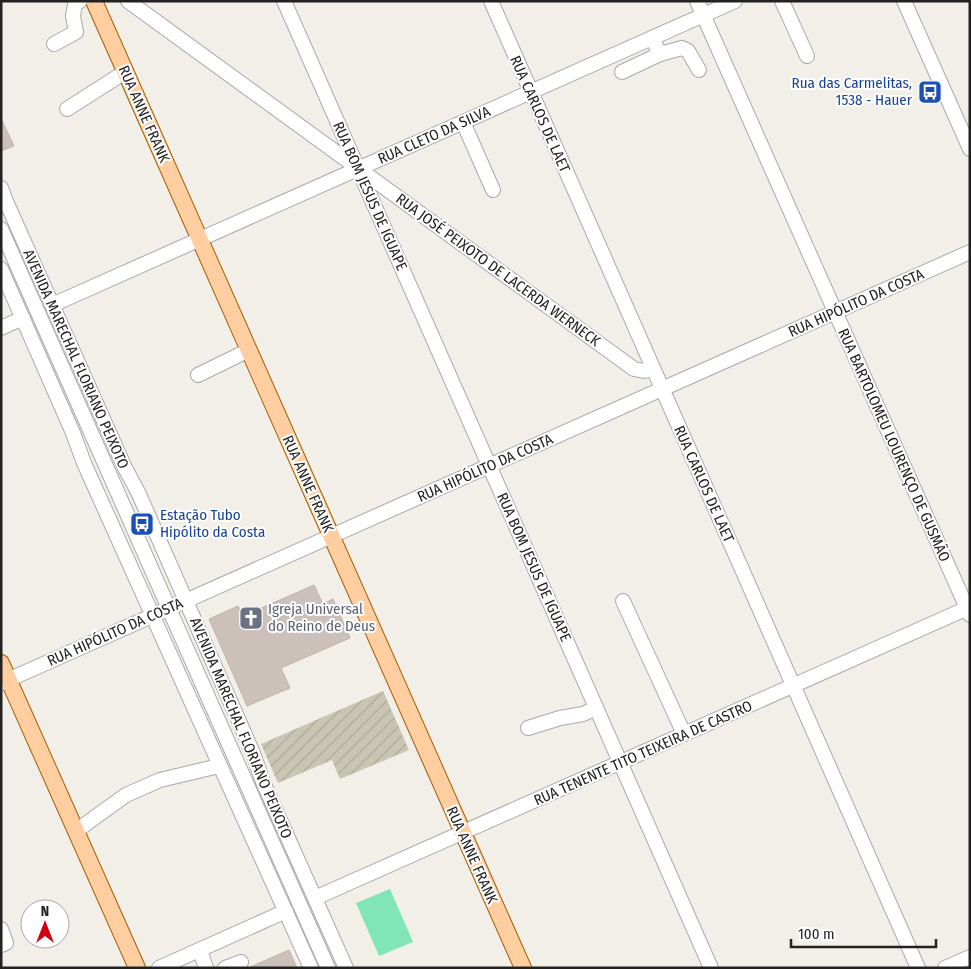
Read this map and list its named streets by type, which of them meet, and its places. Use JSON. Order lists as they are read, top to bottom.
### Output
{
  "streets": {
    "main road": ["RUA ANNE FRANK"],
    "street": [
      "RUA CARLOS DE LAET",
      "RUA CLETO DA SILVA",
      "RUA BOM JESUS DE IGUAPE",
      "RUA JOSÉ PEIXOTO DE LACERDA WERNECK",
      "RUA HIPÓLITO DA COSTA",
      "AVENIDA MARECHAL FLORIANO PEIXOTO",
      "RUA BARTOLOMEU LOURENÇO DE GUSMÃO",
      "RUA TENENTE TITO TEIXEIRA DE CASTRO"
    ]
  },
  "crossings": [
    ["RUA ANNE FRANK", "RUA CLETO DA SILVA"],
    ["RUA ANNE FRANK", "RUA HIPÓLITO DA COSTA"],
    ["RUA ANNE FRANK", "RUA TENENTE TITO TEIXEIRA DE CASTRO"],
    ["RUA CARLOS DE LAET", "RUA CLETO DA SILVA"],
    ["RUA CARLOS DE LAET", "RUA JOSÉ PEIXOTO DE LACERDA WERNECK"],
    ["RUA CARLOS DE LAET", "RUA HIPÓLITO DA COSTA"],
    ["RUA CARLOS DE LAET", "RUA TENENTE TITO TEIXEIRA DE CASTRO"],
    ["RUA CLETO DA SILVA", "RUA BOM JESUS DE IGUAPE"],
    ["RUA CLETO DA SILVA", "RUA JOSÉ PEIXOTO DE LACERDA WERNECK"],
    ["RUA CLETO DA SILVA", "AVENIDA MARECHAL FLORIANO PEIXOTO"],
    ["RUA CLETO DA SILVA", "RUA BARTOLOMEU LOURENÇO DE GUSMÃO"],
    ["RUA BOM JESUS DE IGUAPE", "RUA JOSÉ PEIXOTO DE LACERDA WERNECK"],
    ["RUA BOM JESUS DE IGUAPE", "RUA HIPÓLITO DA COSTA"],
    ["RUA BOM JESUS DE IGUAPE", "RUA TENENTE TITO TEIXEIRA DE CASTRO"],
    ["RUA HIPÓLITO DA COSTA", "AVENIDA MARECHAL FLORIANO PEIXOTO"],
    ["RUA HIPÓLITO DA COSTA", "RUA BARTOLOMEU LOURENÇO DE GUSMÃO"],
    ["AVENIDA MARECHAL FLORIANO PEIXOTO", "RUA TENENTE TITO TEIXEIRA DE CASTRO"],
    ["RUA BARTOLOMEU LOURENÇO DE GUSMÃO", "RUA TENENTE TITO TEIXEIRA DE CASTRO"]
  ],
  "places": {
    "bus stop": ["Rua das Carmelitas, 1538 - Hauer", "Estação Tubo Hipólito da Costa"],
    "church": ["Igreja Universal do Reino de Deus"]
  },
  "scale_bar": "100 m",
  "north": "top"
}
